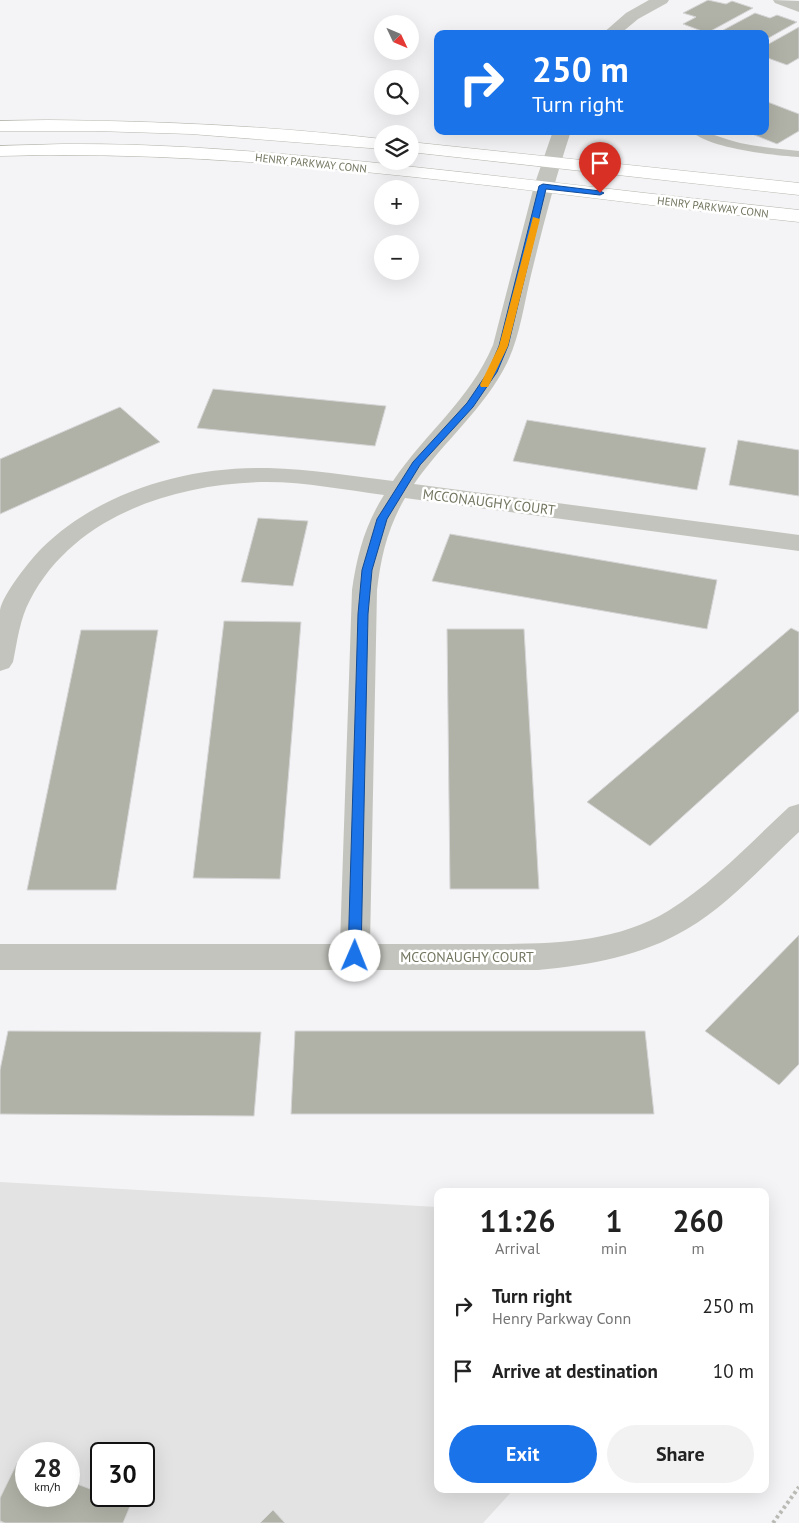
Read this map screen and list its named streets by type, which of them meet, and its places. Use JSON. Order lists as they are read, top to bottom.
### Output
{
  "streets": {
    "street": ["HENRY PARKWAY CONN", "MCCONAUGHY COURT"]
  },
  "north": "bottom right",
  "page": {
    "map_buttons": ["+", "−"],
    "turn": ["250 m", "Turn right"],
    "eta": [
      "11:26",
      "Arrival",
      "1",
      "min",
      "260",
      "m"
    ],
    "list": [
      {
        "name": "Turn right",
        "note": "Henry Parkway Conn",
        "value": "250 m"
      },
      {
        "name": "Arrive at destination",
        "value": "10 m"
      }
    ],
    "buttons": ["Exit", "Share"],
    "speed": "28 km/h",
    "limit": "30"
  }
}
